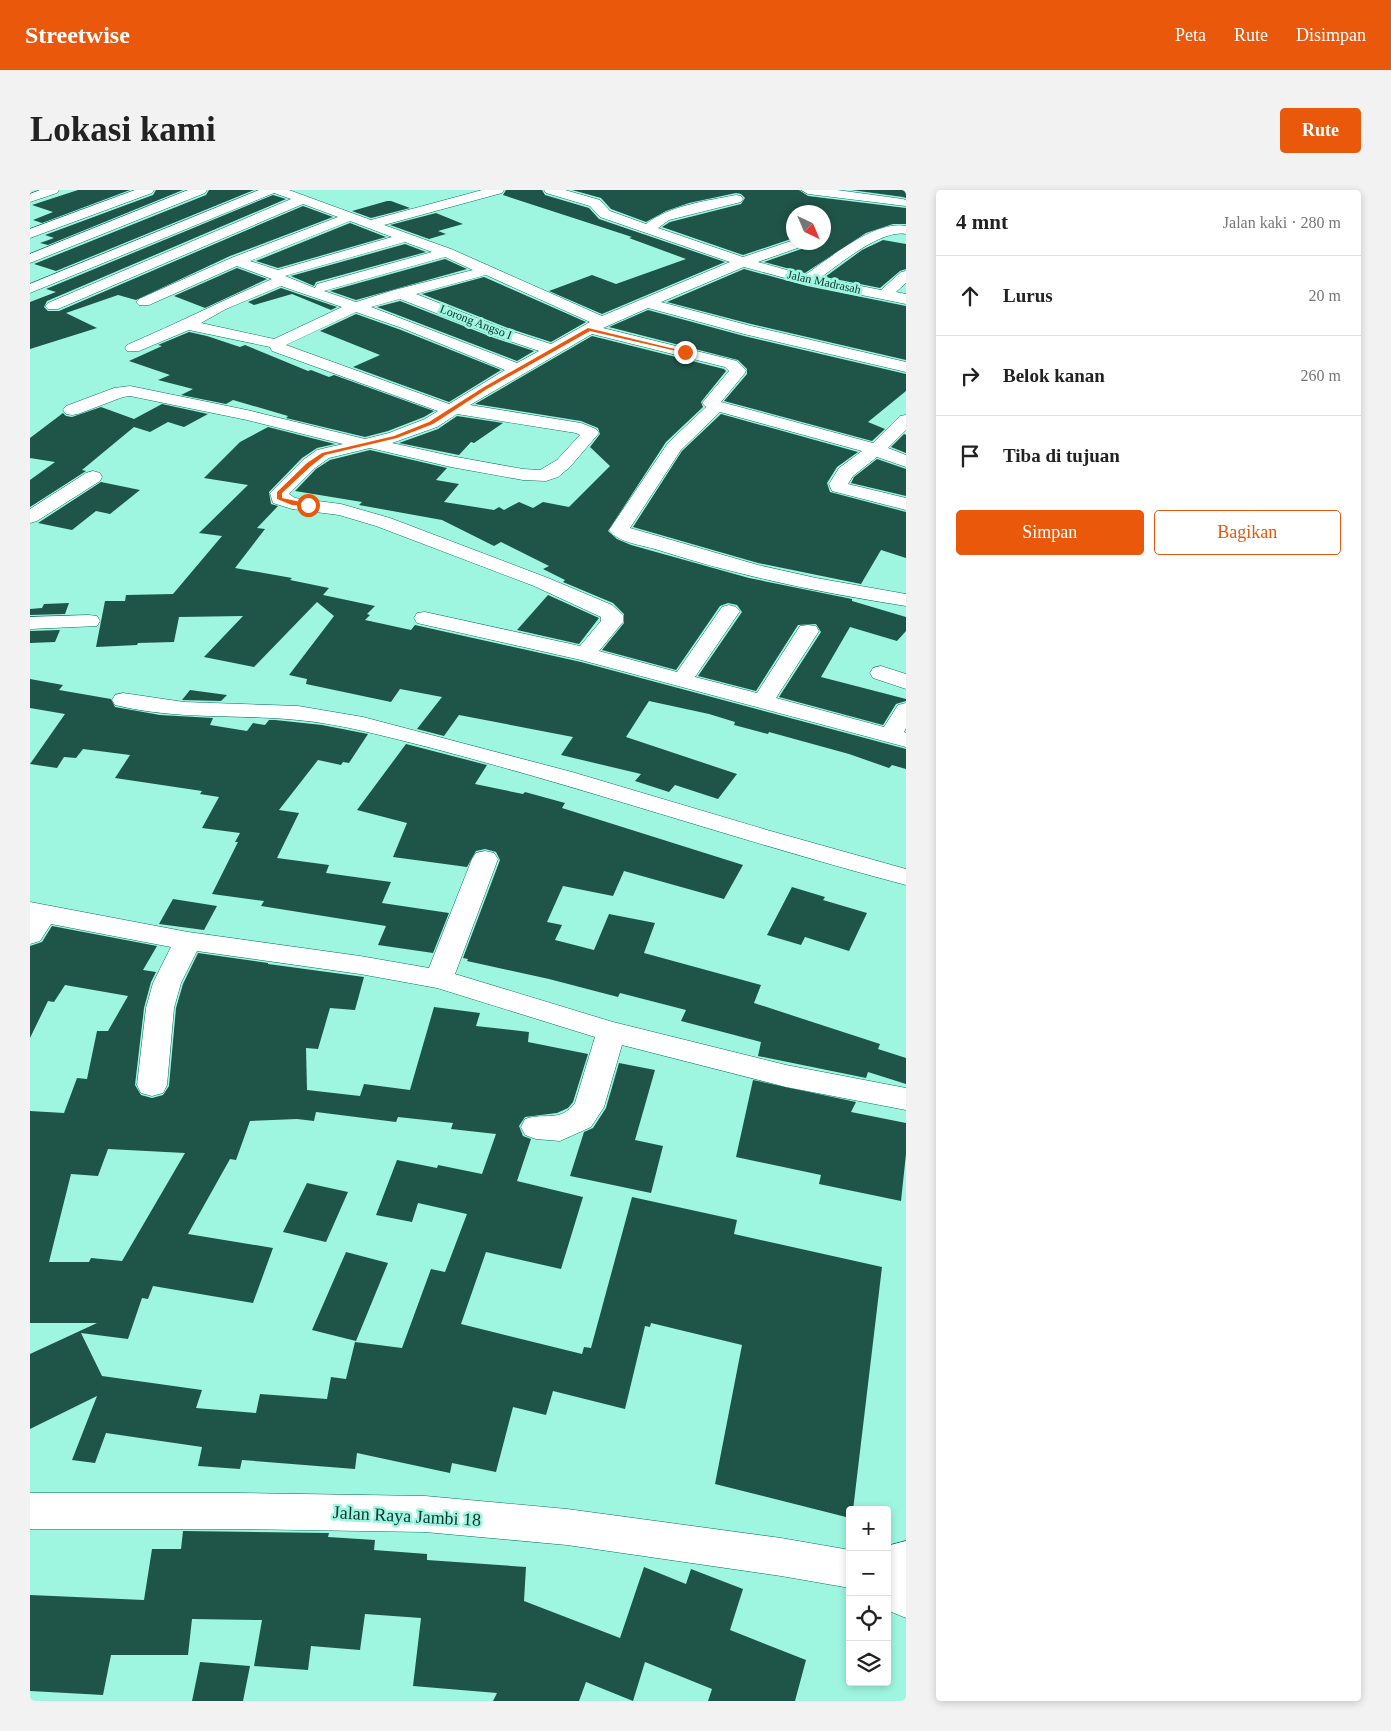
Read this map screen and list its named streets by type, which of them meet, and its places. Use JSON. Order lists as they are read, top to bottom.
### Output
{
  "streets": {
    "street": ["Jalan Madrasah", "Lorong Angso I", "Jalan Raya Jambi 18"]
  },
  "north": "bottom right",
  "page": {
    "header": "Streetwise",
    "nav": ["Peta", "Rute", "Disimpan"],
    "buttons": [
      "Rute",
      ["Simpan", "Bagikan"]
    ],
    "title": "Lokasi kami",
    "heading": ["4 mnt", "Jalan kaki · 280 m"],
    "list": [
      ["Lurus", "20 m"],
      ["Belok kanan", "260 m"],
      "Tiba di tujuan"
    ],
    "map_buttons": ["+", "−"]
  }
}
